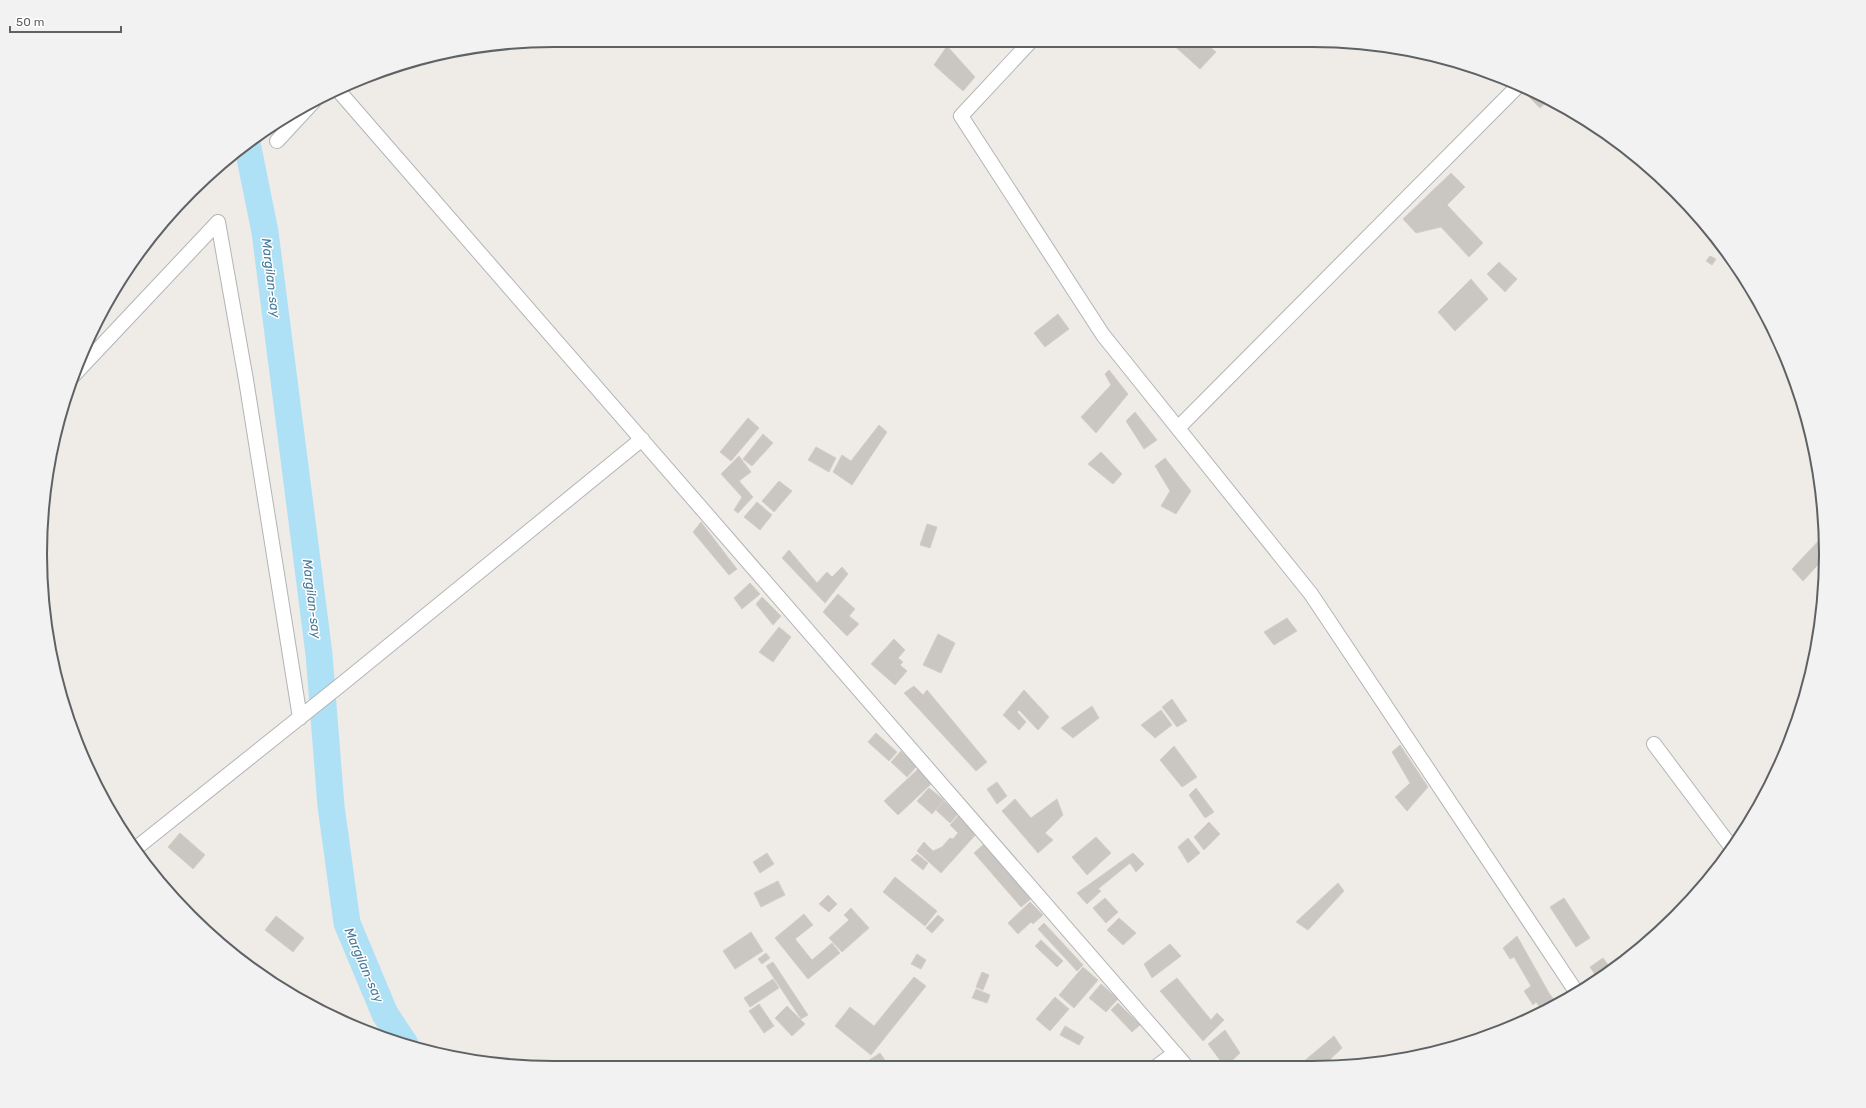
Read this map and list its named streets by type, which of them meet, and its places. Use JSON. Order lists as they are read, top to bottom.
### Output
{
  "water": ["Margilan-say"],
  "scale_bar": "50 m"
}
